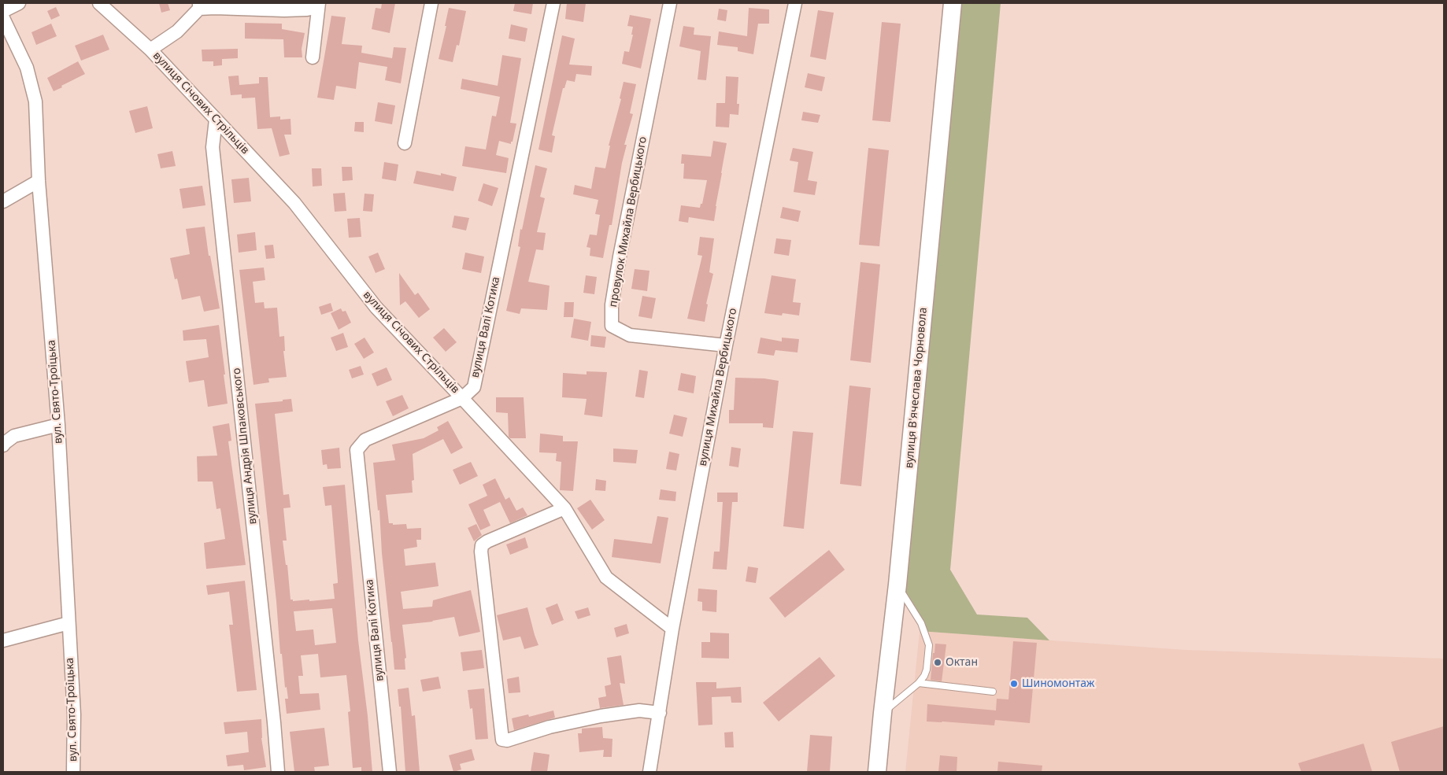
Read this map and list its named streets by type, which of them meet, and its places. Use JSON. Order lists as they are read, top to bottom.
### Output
{
  "streets": {
    "street": [
      "вулиця Січових Стрільців",
      "провулок Михайла Вербицького",
      "вулиця Валі Котика",
      "вулиця Михайла Вербицького",
      "вулиця В'ячеслава Чорновола",
      "вул. Свято-Троїцька",
      "вулиця Андрія Шпаковського"
    ]
  },
  "crossings": [
    ["вулиця Січових Стрільців", "вулиця Валі Котика"],
    ["вулиця Січових Стрільців", "вулиця Михайла Вербицького"],
    ["вулиця Січових Стрільців", "вулиця Андрія Шпаковського"],
    ["провулок Михайла Вербицького", "вулиця Михайла Вербицького"]
  ],
  "places": ["Октан", "Шиномонтаж"]
}
